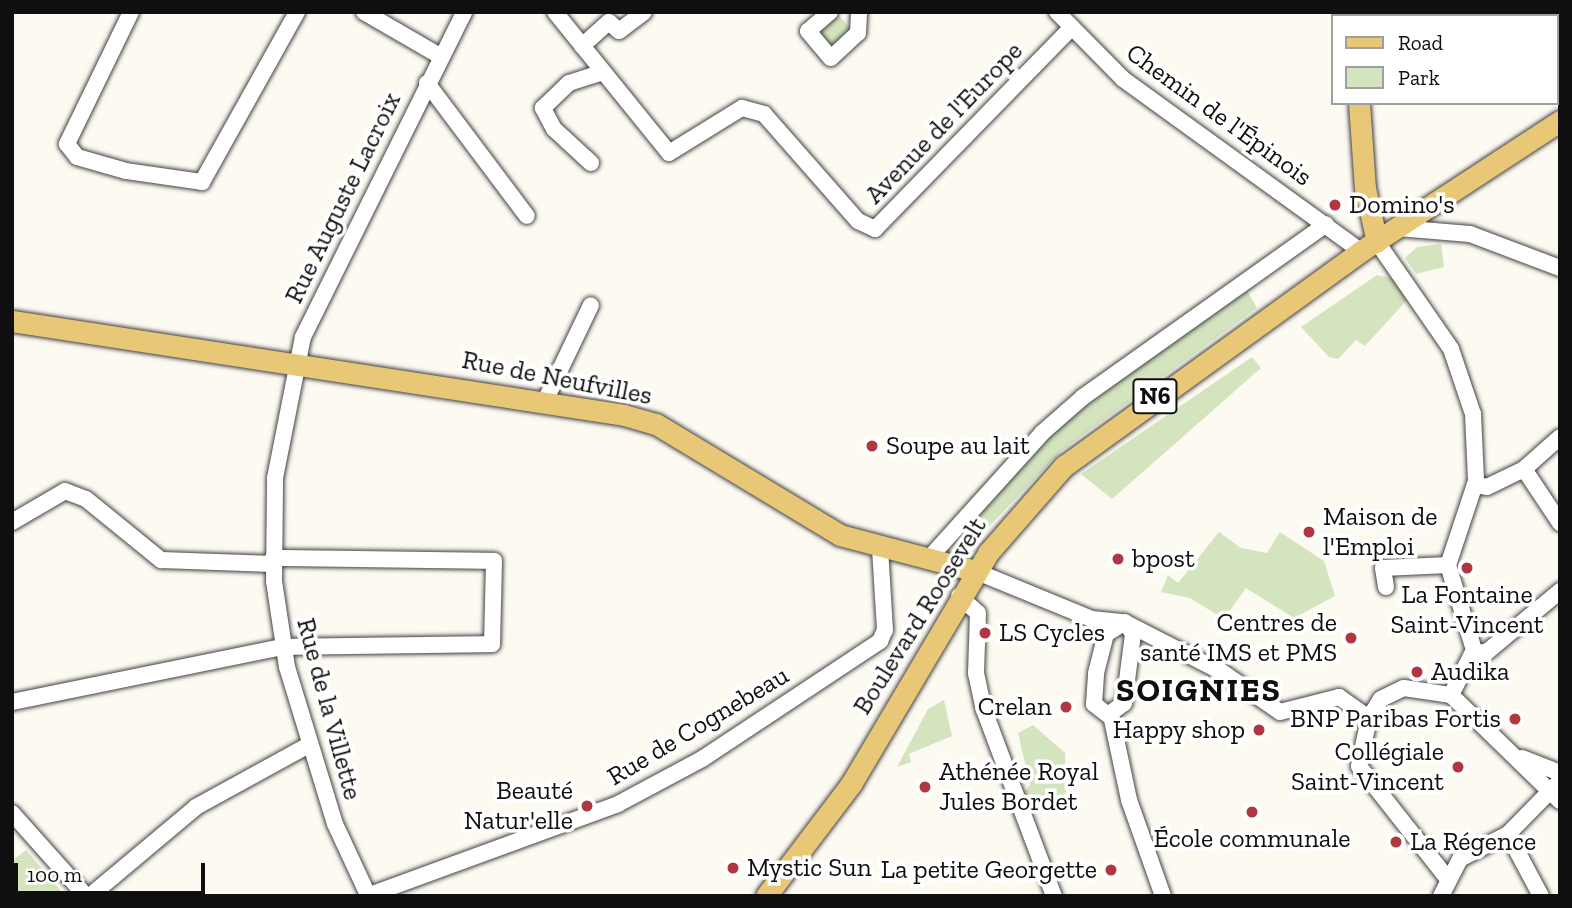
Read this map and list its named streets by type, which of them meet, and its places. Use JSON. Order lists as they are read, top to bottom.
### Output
{
  "streets": {
    "main road": ["Rue de Neufvilles", "N6", "Boulevard Roosevelt"],
    "street": [
      "Chemin de l'Épinois",
      "Avenue de l'Europe",
      "Rue Auguste Lacroix",
      "Rue de la Villette",
      "Rue de Cognebeau"
    ]
  },
  "crossings": [
    ["Chemin de l'Épinois", "Avenue de l'Europe"],
    ["Chemin de l'Épinois", "N6"],
    ["Chemin de l'Épinois", "Boulevard Roosevelt"],
    ["Rue Auguste Lacroix", "Rue de Neufvilles"],
    ["Rue Auguste Lacroix", "Rue de la Villette"],
    ["Rue de Neufvilles", "Boulevard Roosevelt"],
    ["Rue de Neufvilles", "Rue de la Villette"],
    ["Rue de Neufvilles", "Rue de Cognebeau"],
    ["N6", "Boulevard Roosevelt"],
    ["Rue de la Villette", "Rue de Cognebeau"]
  ],
  "districts": ["SOIGNIES"],
  "places": [
    "Domino's",
    "Soupe au lait",
    "Maison de l'Emploi",
    "bpost",
    "La Fontaine Saint-Vincent",
    "LS Cycles",
    "Centres de santé IMS et PMS",
    "Audika",
    "Crelan",
    "BNP Paribas Fortis",
    "Happy shop",
    "Collégiale Saint-Vincent",
    "Athénée Royal Jules Bordet",
    "Beauté Natur'elle",
    "École communale",
    "La Régence",
    "Mystic Sun",
    "La petite Georgette"
  ],
  "legend": ["Road", "Park"],
  "scale_bar": "100 m"
}
